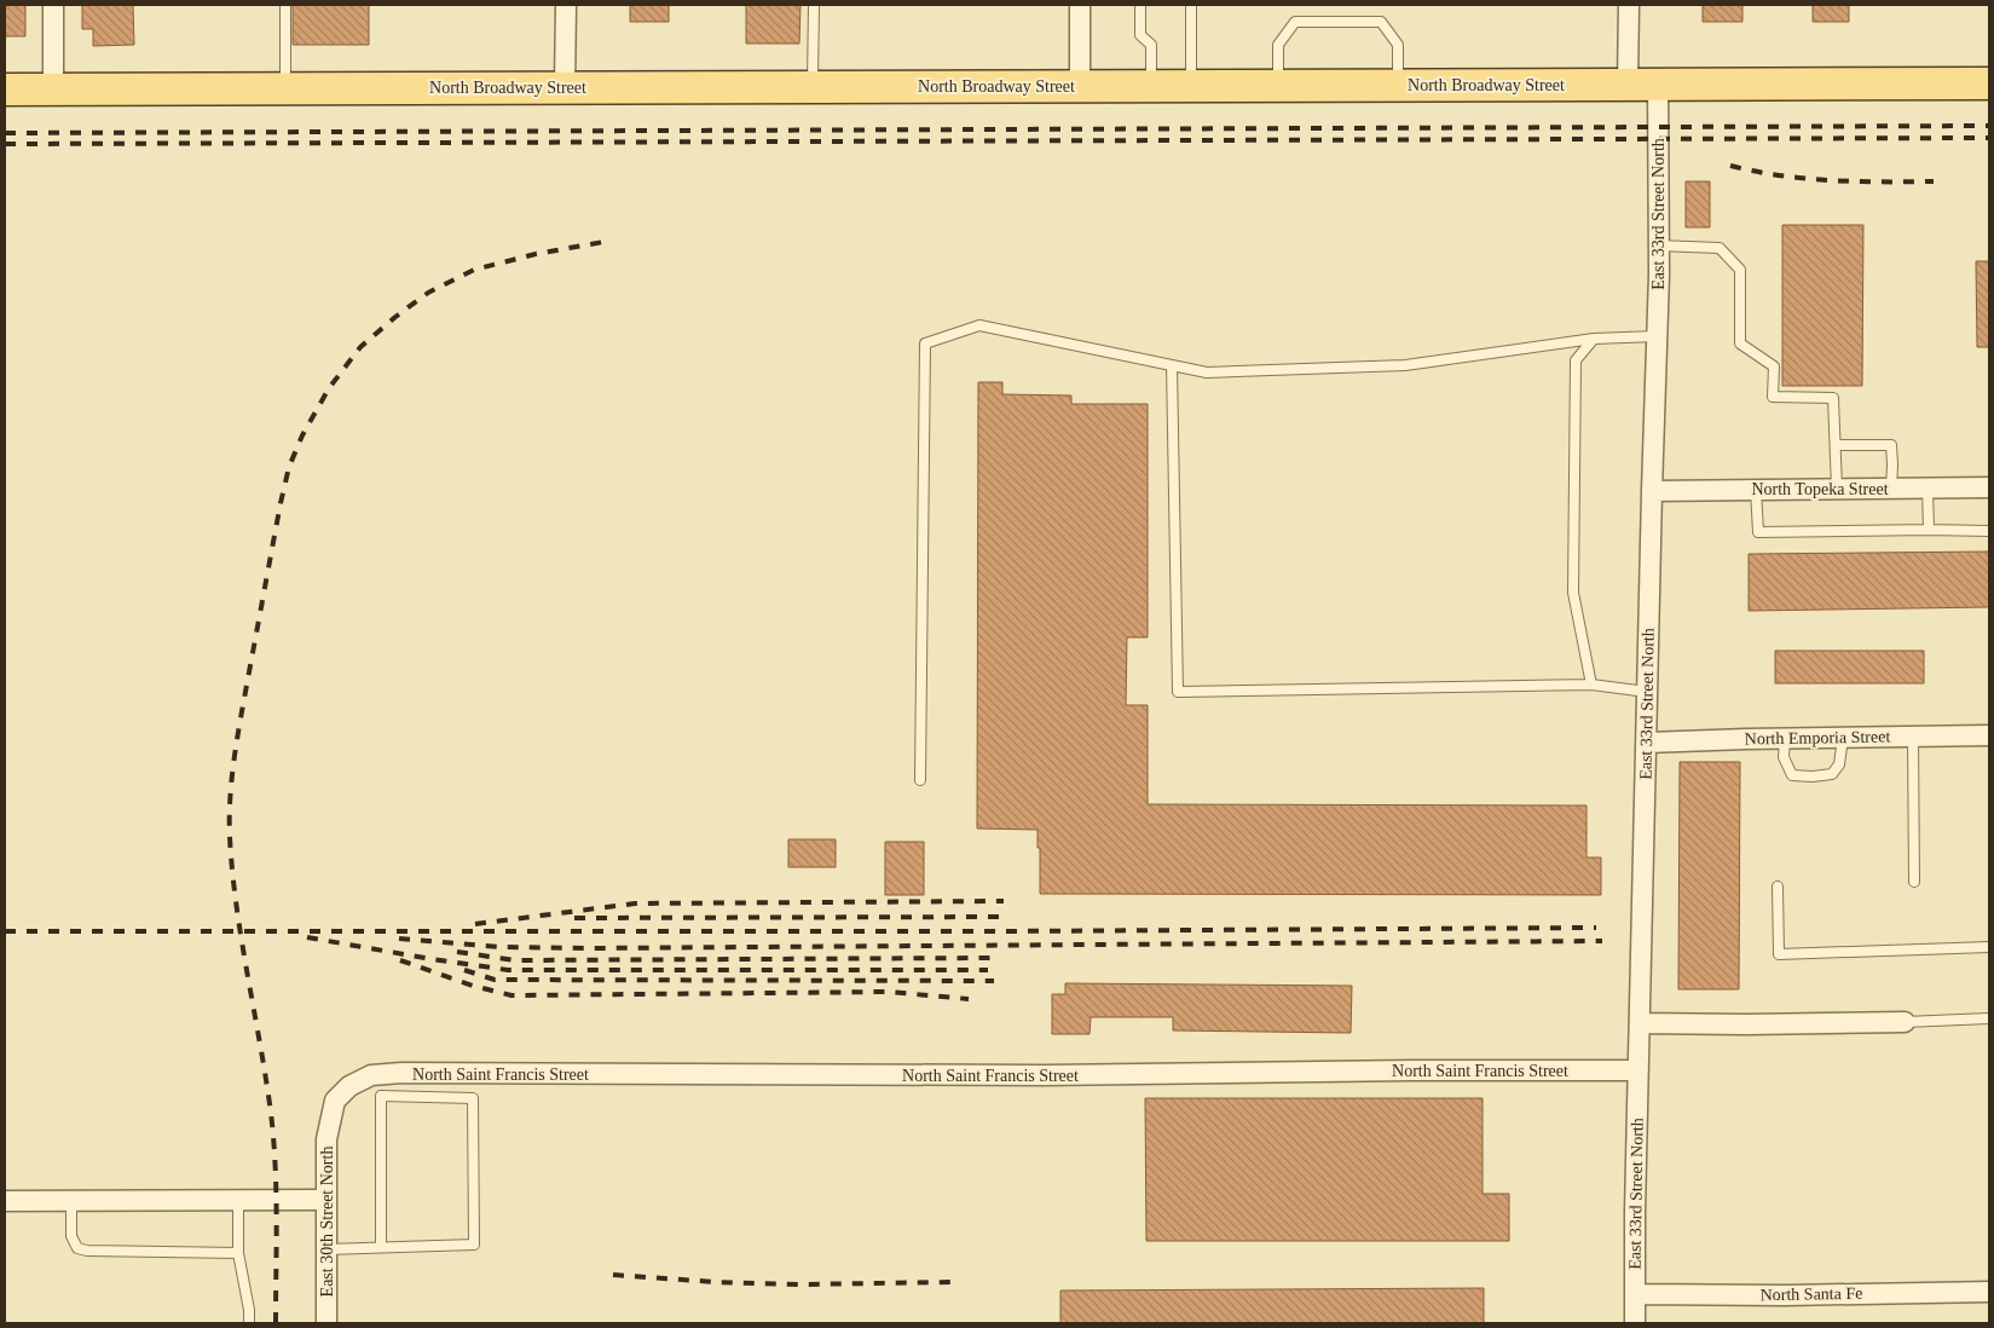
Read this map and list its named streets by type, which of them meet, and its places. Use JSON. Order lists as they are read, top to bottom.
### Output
{
  "streets": {
    "main road": ["North Broadway Street"],
    "street": [
      "East 33rd Street North",
      "North Topeka Street",
      "North Emporia Street",
      "North Saint Francis Street",
      "East 30th Street North",
      "North Santa Fe"
    ]
  },
  "crossings": [
    ["North Broadway Street", "East 33rd Street North"],
    ["East 33rd Street North", "North Topeka Street"],
    ["East 33rd Street North", "North Emporia Street"],
    ["East 33rd Street North", "North Saint Francis Street"],
    ["East 33rd Street North", "North Santa Fe"],
    ["North Saint Francis Street", "East 30th Street North"]
  ]
}
